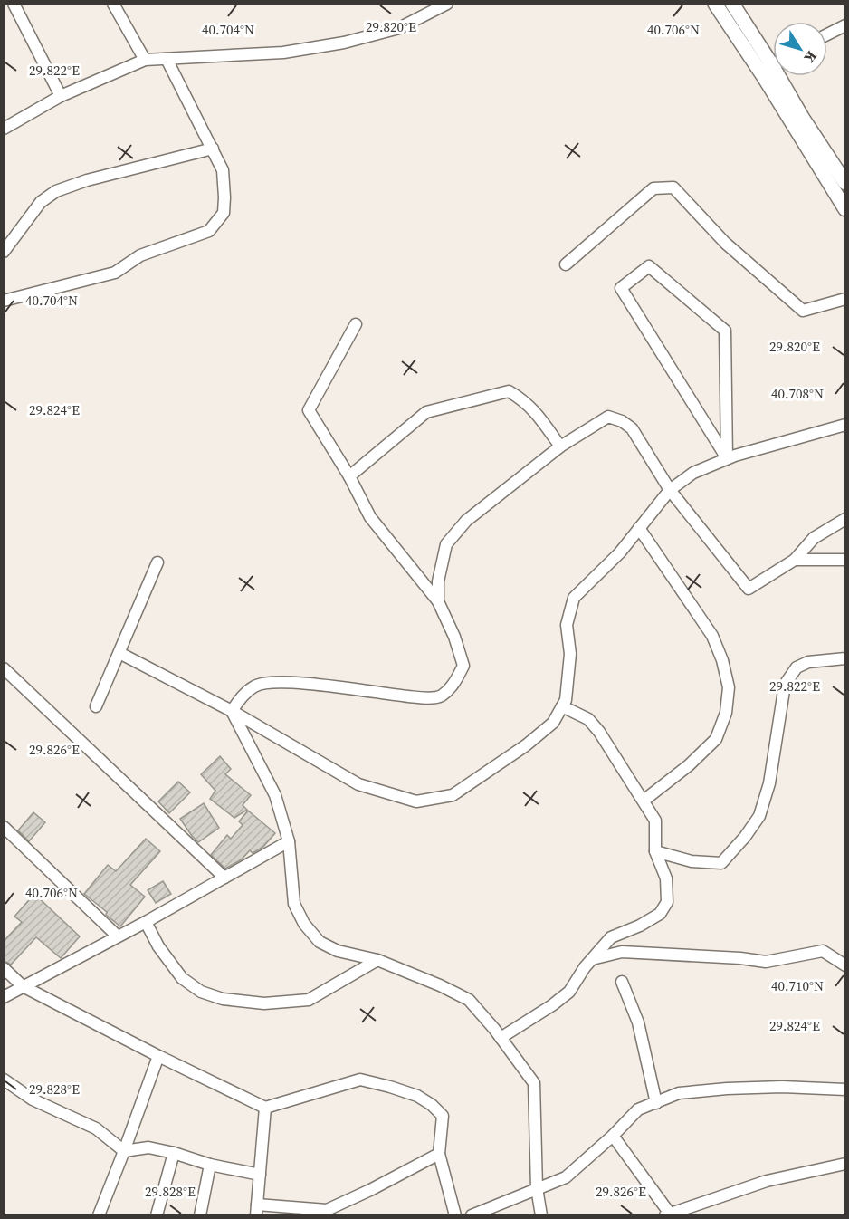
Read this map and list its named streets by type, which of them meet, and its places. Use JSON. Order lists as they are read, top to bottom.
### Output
{
  "north": "bottom right",
  "coordinates": [
    "29.820°E",
    "40.704°N",
    "40.706°N",
    "29.822°E",
    "40.708°N",
    "29.824°E",
    "29.826°E",
    "40.710°N",
    "29.828°E"
  ]
}
